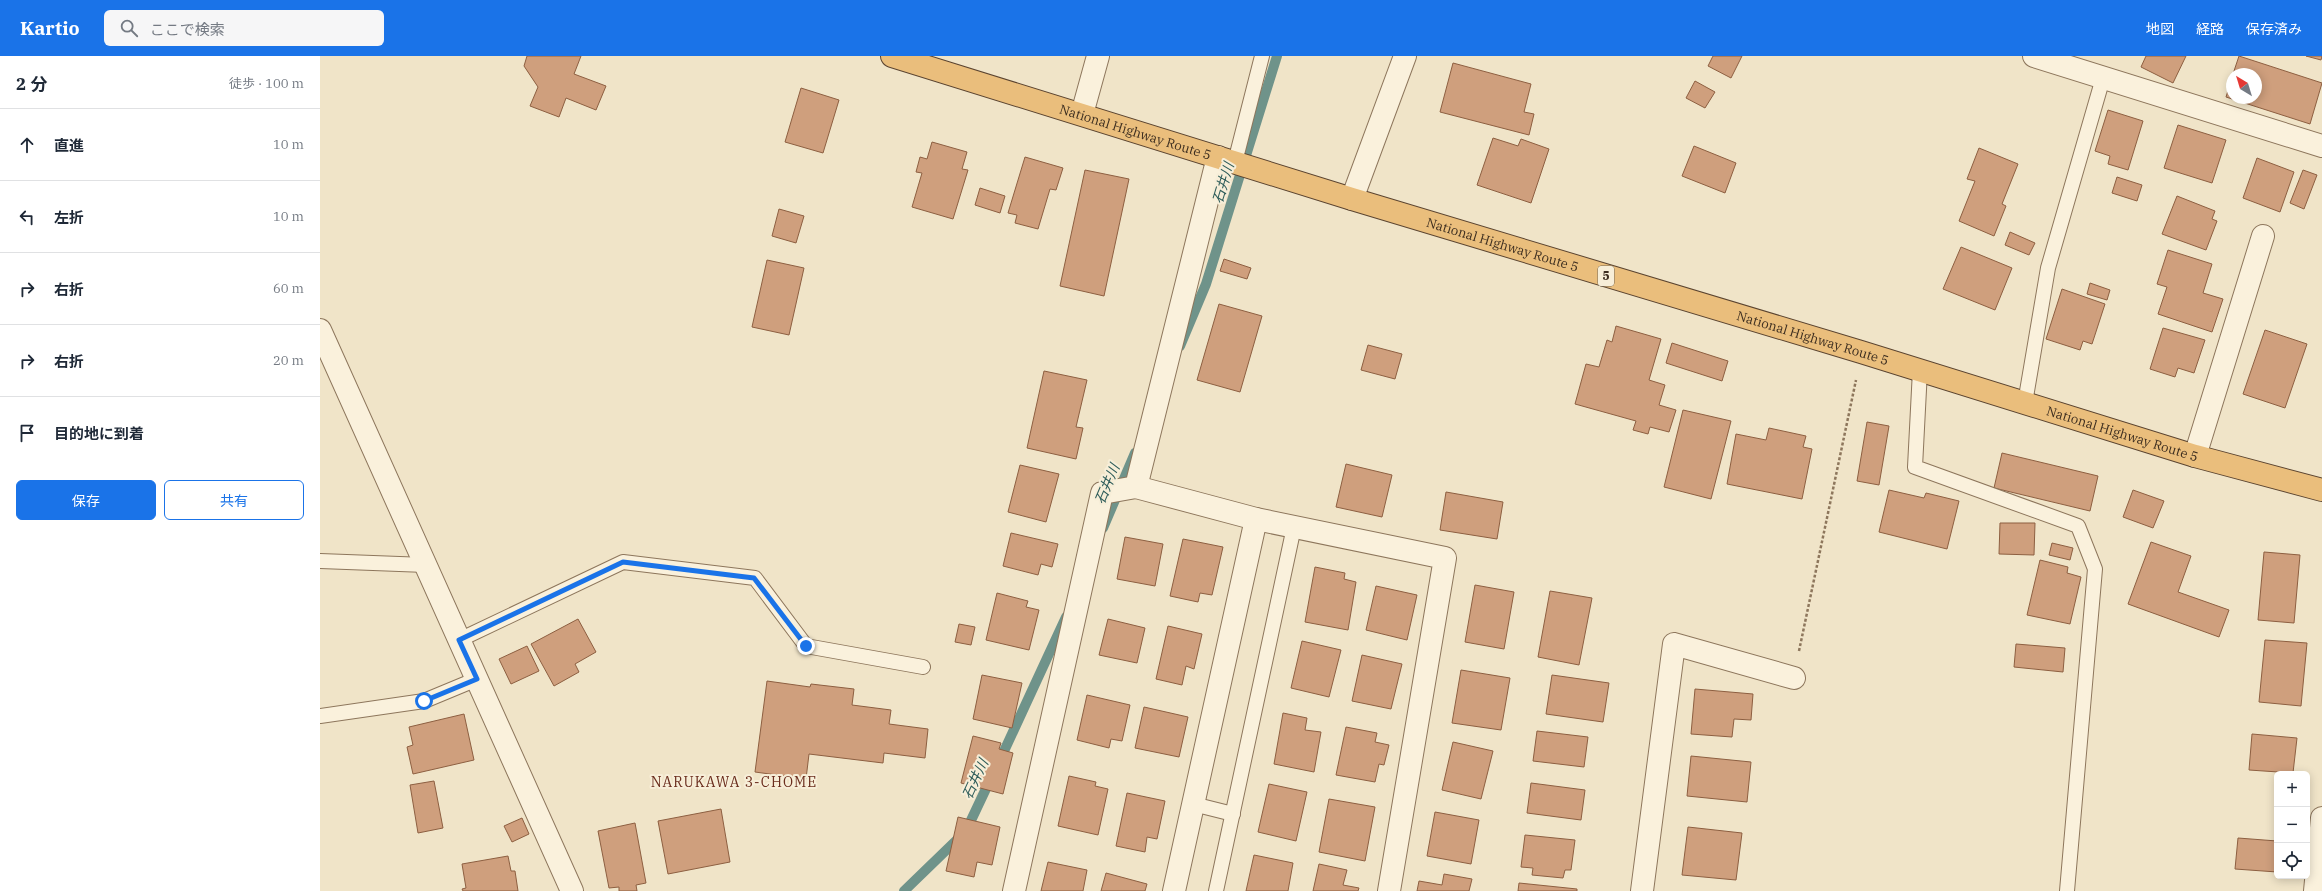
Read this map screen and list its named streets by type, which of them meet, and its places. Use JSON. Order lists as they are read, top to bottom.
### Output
{
  "streets": {
    "highway": ["National Highway Route 5", "5"]
  },
  "districts": ["NARUKAWA 3-CHOME"],
  "water": ["石井川"],
  "north": "top left",
  "page": {
    "header": "Kartio",
    "search": "ここで検索",
    "nav": ["地図", "経路", "保存済み"],
    "heading": ["2 分", "徒歩 · 100 m"],
    "list": [
      ["直進", "10 m"],
      ["左折", "10 m"],
      ["右折", "60 m"],
      ["右折", "20 m"],
      "目的地に到着"
    ],
    "buttons": ["保存", "共有"],
    "map_buttons": ["+", "−"]
  }
}
